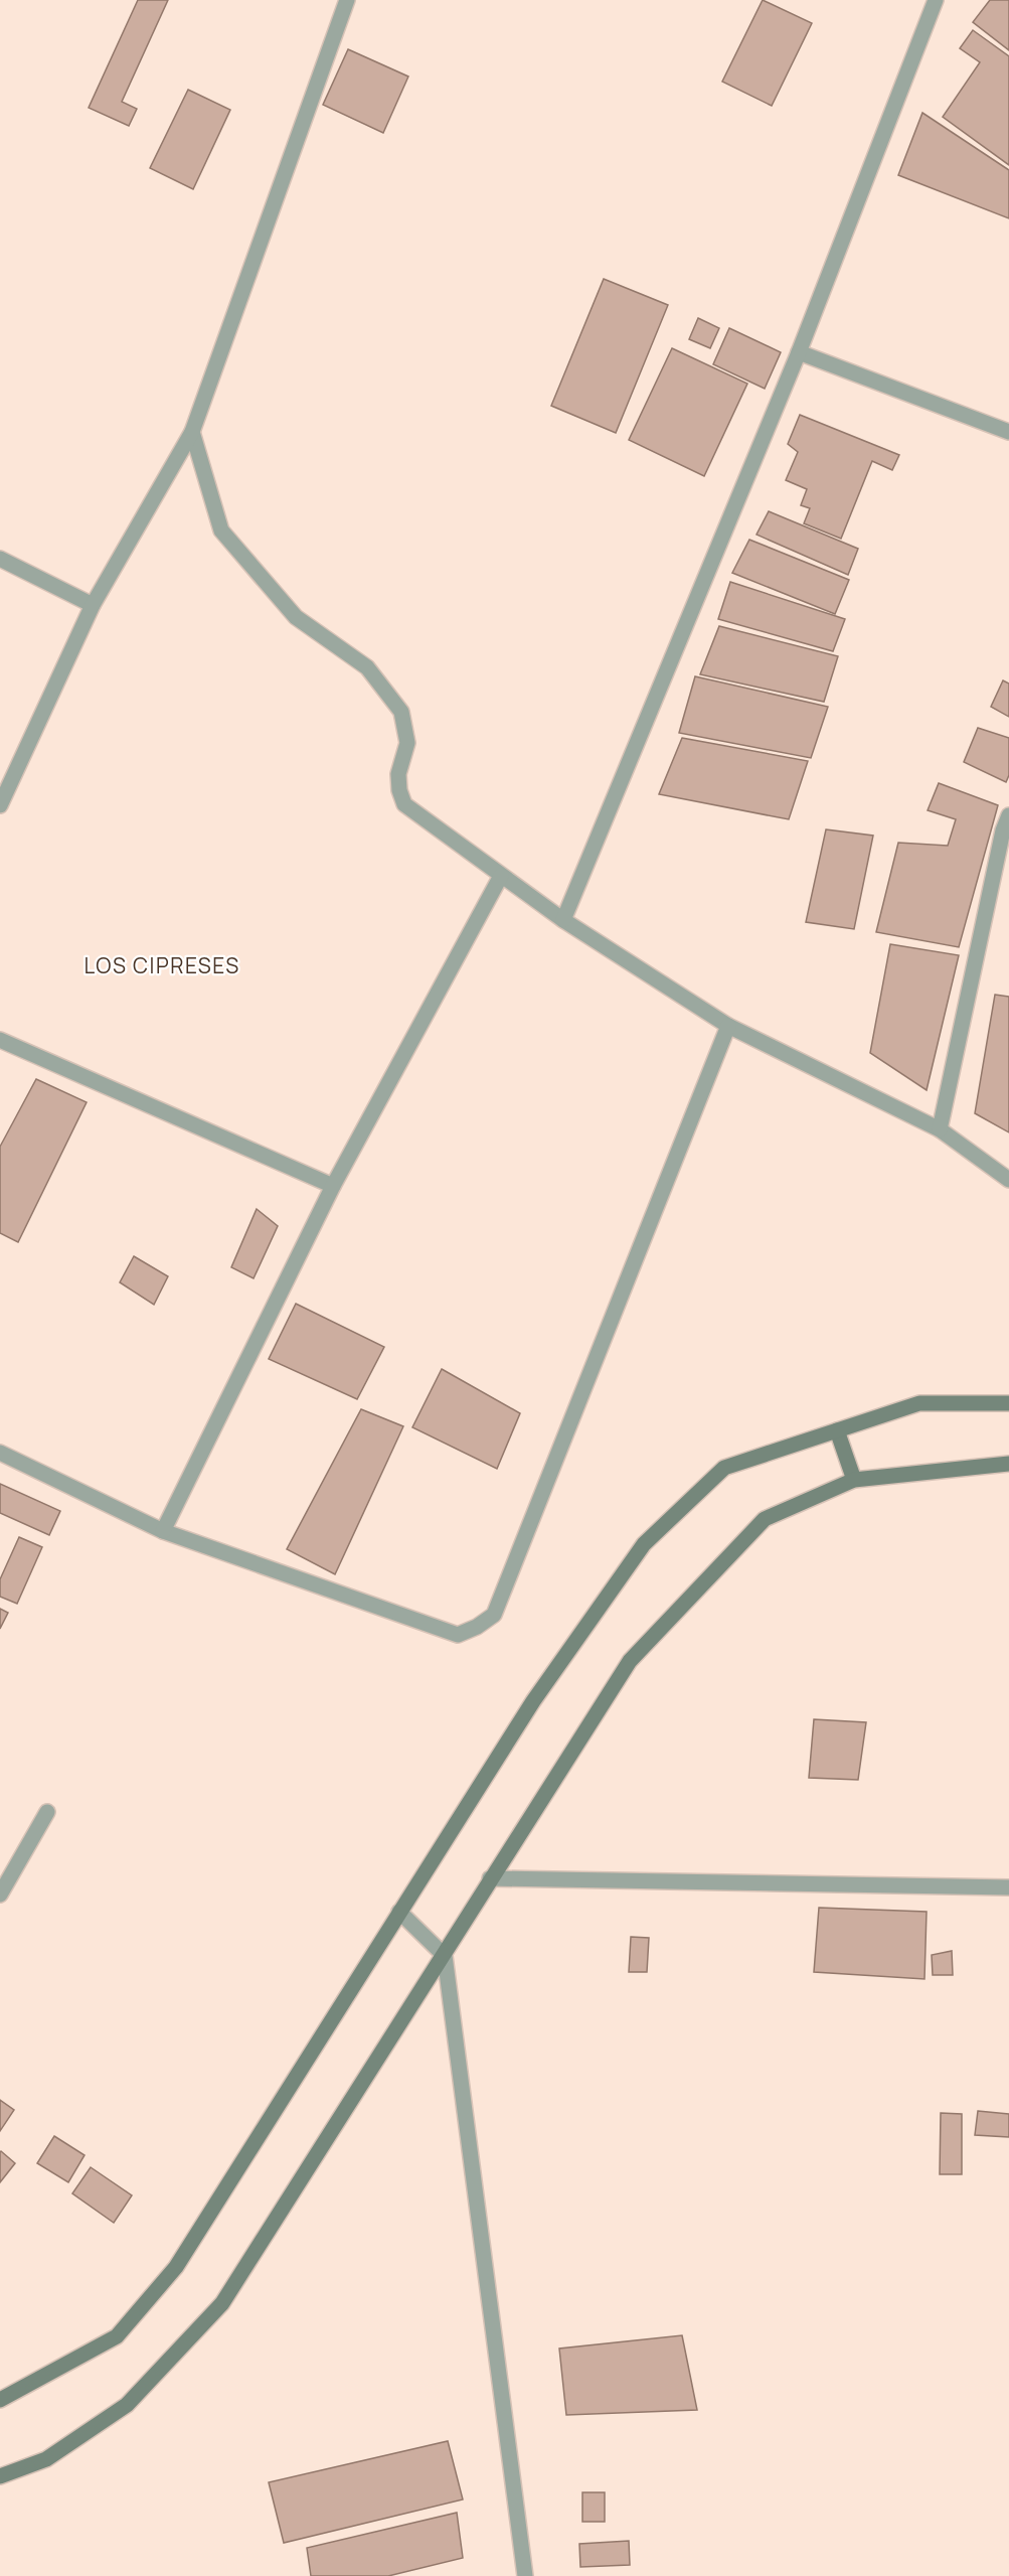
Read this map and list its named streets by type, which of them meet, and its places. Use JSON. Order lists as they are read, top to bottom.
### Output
{
  "districts": ["LOS CIPRESES"]
}
